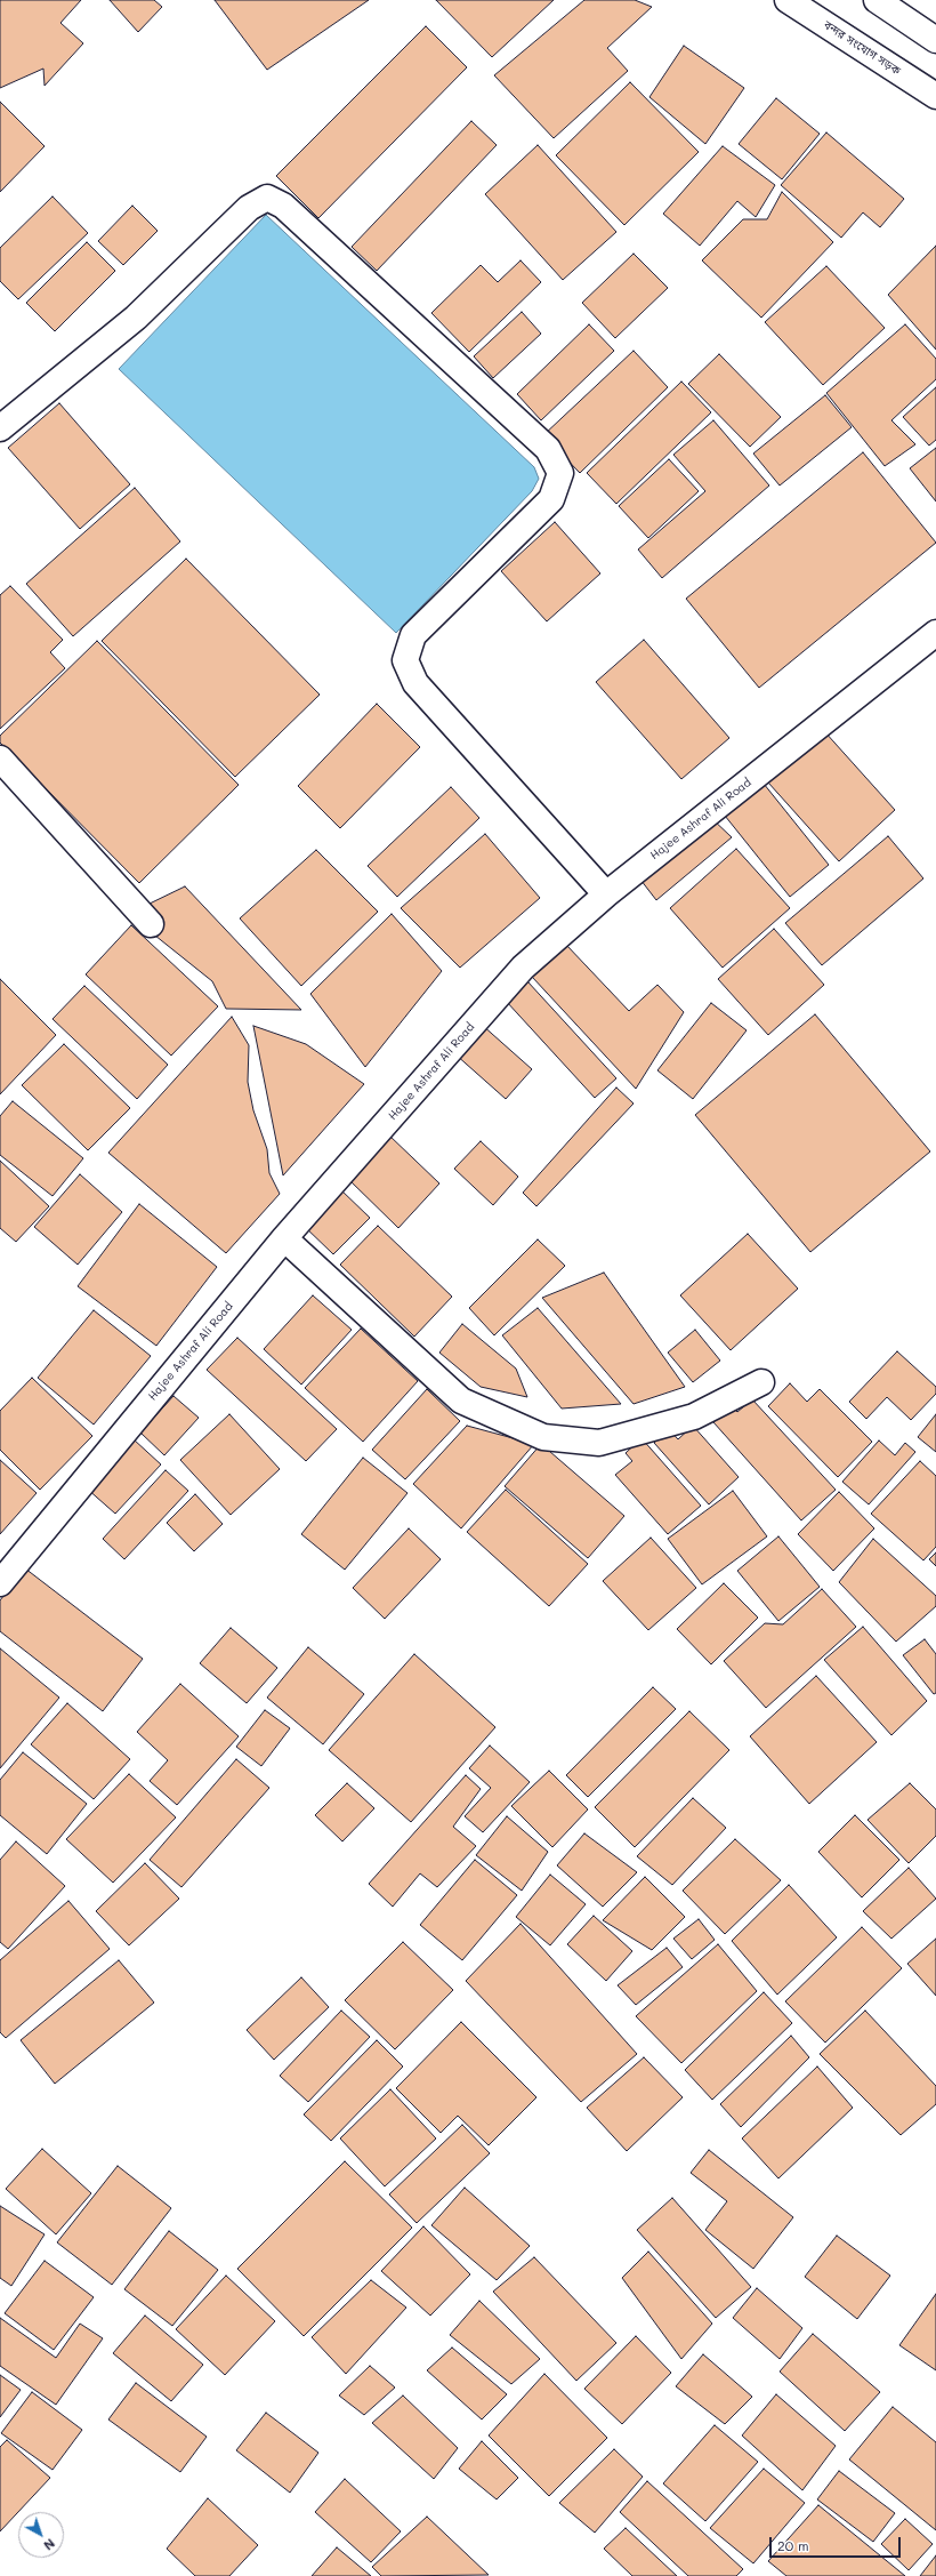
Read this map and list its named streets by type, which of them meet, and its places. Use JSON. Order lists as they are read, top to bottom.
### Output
{
  "streets": {
    "main road": ["বন্দর সংযোগ সড়ক", "Hajee Ashraf Ali Road"]
  },
  "scale_bar": "20 m",
  "north": "bottom right"
}
